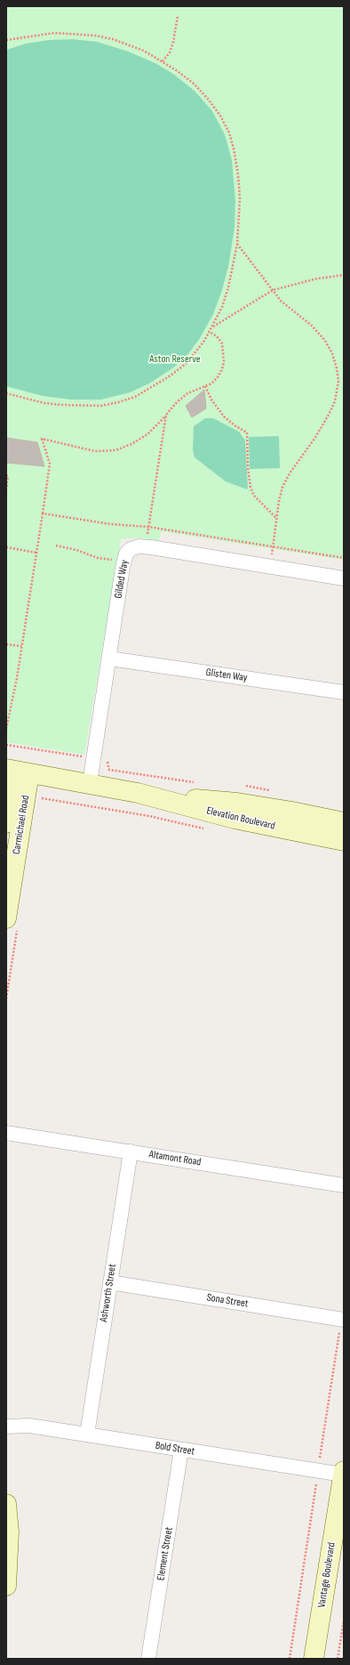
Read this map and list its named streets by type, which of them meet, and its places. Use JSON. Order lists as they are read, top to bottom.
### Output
{
  "streets": {
    "street": [
      "Gilded Way",
      "Glisten Way",
      "Elevation Boulevard",
      "Carmichael Road",
      "Altamont Road",
      "Ashworth Street",
      "Sona Street",
      "Bold Street",
      "Element Street",
      "Vantage Boulevard"
    ]
  },
  "crossings": [
    ["Gilded Way", "Glisten Way"],
    ["Gilded Way", "Elevation Boulevard"],
    ["Elevation Boulevard", "Carmichael Road"],
    ["Altamont Road", "Ashworth Street"],
    ["Ashworth Street", "Sona Street"],
    ["Ashworth Street", "Bold Street"],
    ["Bold Street", "Element Street"],
    ["Bold Street", "Vantage Boulevard"]
  ],
  "parks": ["Aston Reserve"]
}
